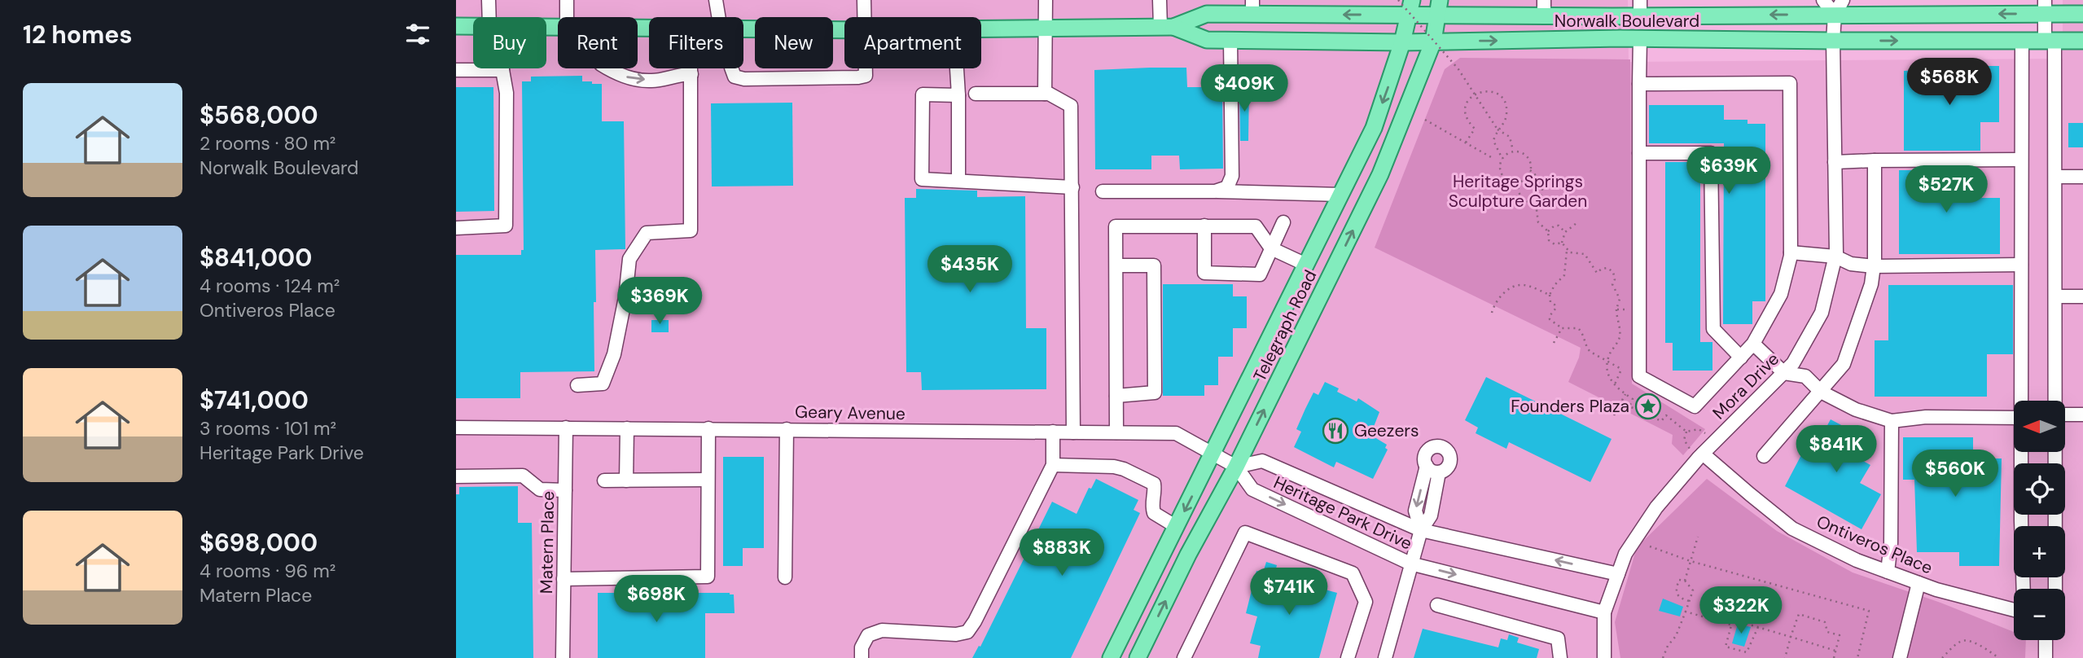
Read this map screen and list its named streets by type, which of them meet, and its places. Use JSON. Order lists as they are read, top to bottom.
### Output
{
  "streets": {
    "main road": ["Norwalk Boulevard", "Telegraph Road"],
    "street": [
      "Mora Drive",
      "Geary Avenue",
      "Heritage Park Drive",
      "Matern Place",
      "Ontiveros Place"
    ]
  },
  "crossings": [
    ["Norwalk Boulevard", "Telegraph Road"],
    ["Norwalk Boulevard", "Mora Drive"],
    ["Telegraph Road", "Geary Avenue"],
    ["Telegraph Road", "Heritage Park Drive"],
    ["Mora Drive", "Heritage Park Drive"],
    ["Mora Drive", "Ontiveros Place"],
    ["Geary Avenue", "Heritage Park Drive"],
    ["Geary Avenue", "Matern Place"]
  ],
  "parks": ["Heritage Springs Sculpture Garden"],
  "places": {
    "place": ["Founders Plaza"],
    "restaurant": ["Geezers"]
  },
  "north": "left",
  "page": {
    "heading": "12 homes",
    "chip": [
      "Buy",
      "Rent",
      "Filters",
      "New",
      "Apartment"
    ],
    "price": [
      "$568K",
      "$409K",
      "$639K",
      "$527K",
      "$435K",
      "$369K",
      "$841K",
      "$560K",
      "$883K",
      "$741K",
      "$698K",
      "$322K"
    ],
    "list": [
      {
        "name": "$568,000",
        "note": "2 rooms · 80 m² · Norwalk Boulevard"
      },
      {
        "name": "$841,000",
        "note": "4 rooms · 124 m² · Ontiveros Place"
      },
      {
        "name": "$741,000",
        "note": "3 rooms · 101 m² · Heritage Park Drive"
      },
      {
        "name": "$698,000",
        "note": "4 rooms · 96 m² · Matern Place"
      }
    ],
    "map_buttons": ["+", "−"]
  }
}
